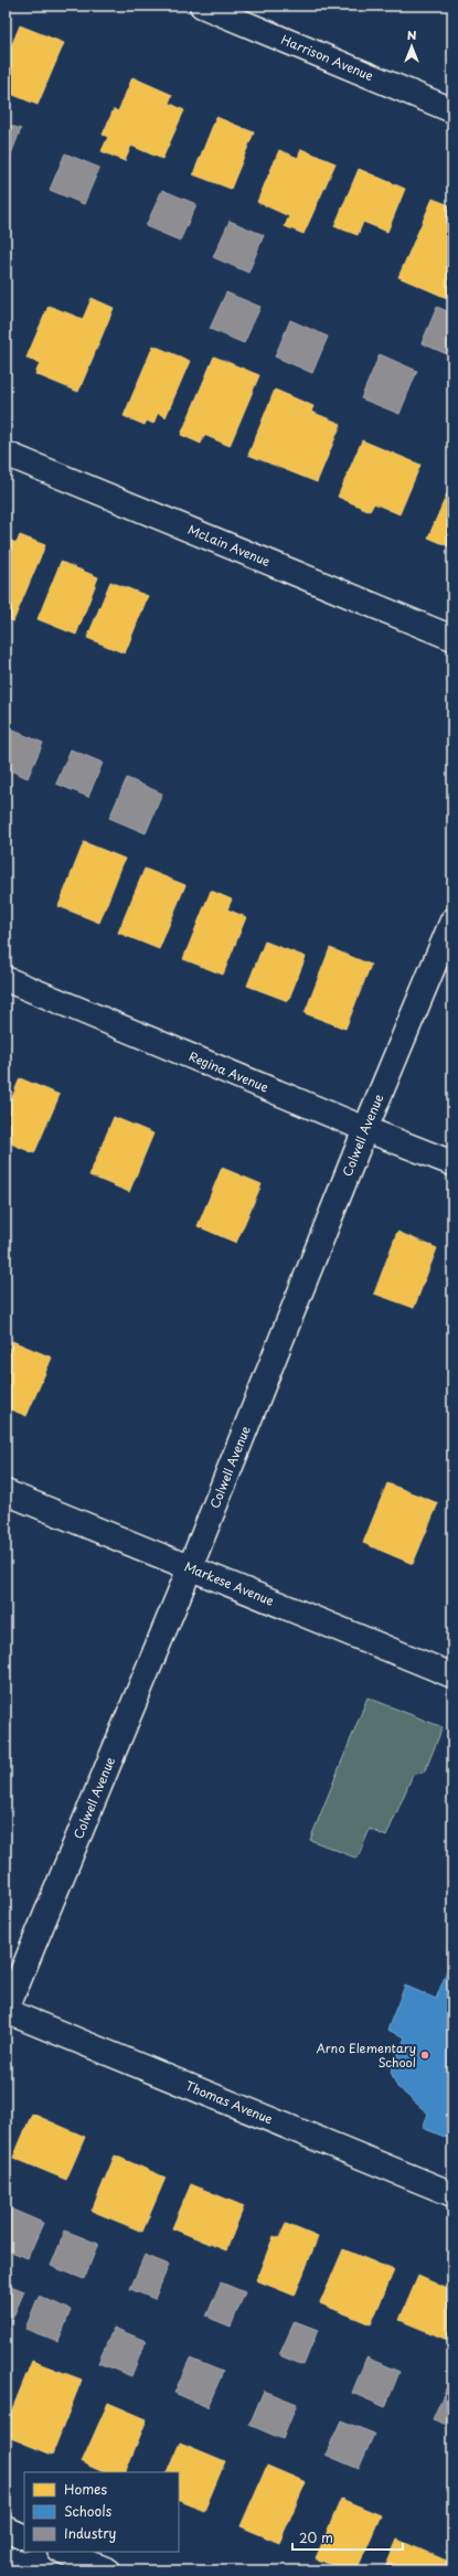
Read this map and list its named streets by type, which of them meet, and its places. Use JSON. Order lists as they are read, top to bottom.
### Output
{
  "streets": {
    "street": [
      "Harrison Avenue",
      "McLain Avenue",
      "Regina Avenue",
      "Colwell Avenue",
      "Markese Avenue",
      "Thomas Avenue"
    ]
  },
  "crossings": [
    ["Regina Avenue", "Colwell Avenue"],
    ["Colwell Avenue", "Markese Avenue"],
    ["Colwell Avenue", "Thomas Avenue"]
  ],
  "places": ["Arno Elementary School"],
  "legend": ["Homes", "Schools", "Industry"],
  "scale_bar": "20 m",
  "north": "top"
}
